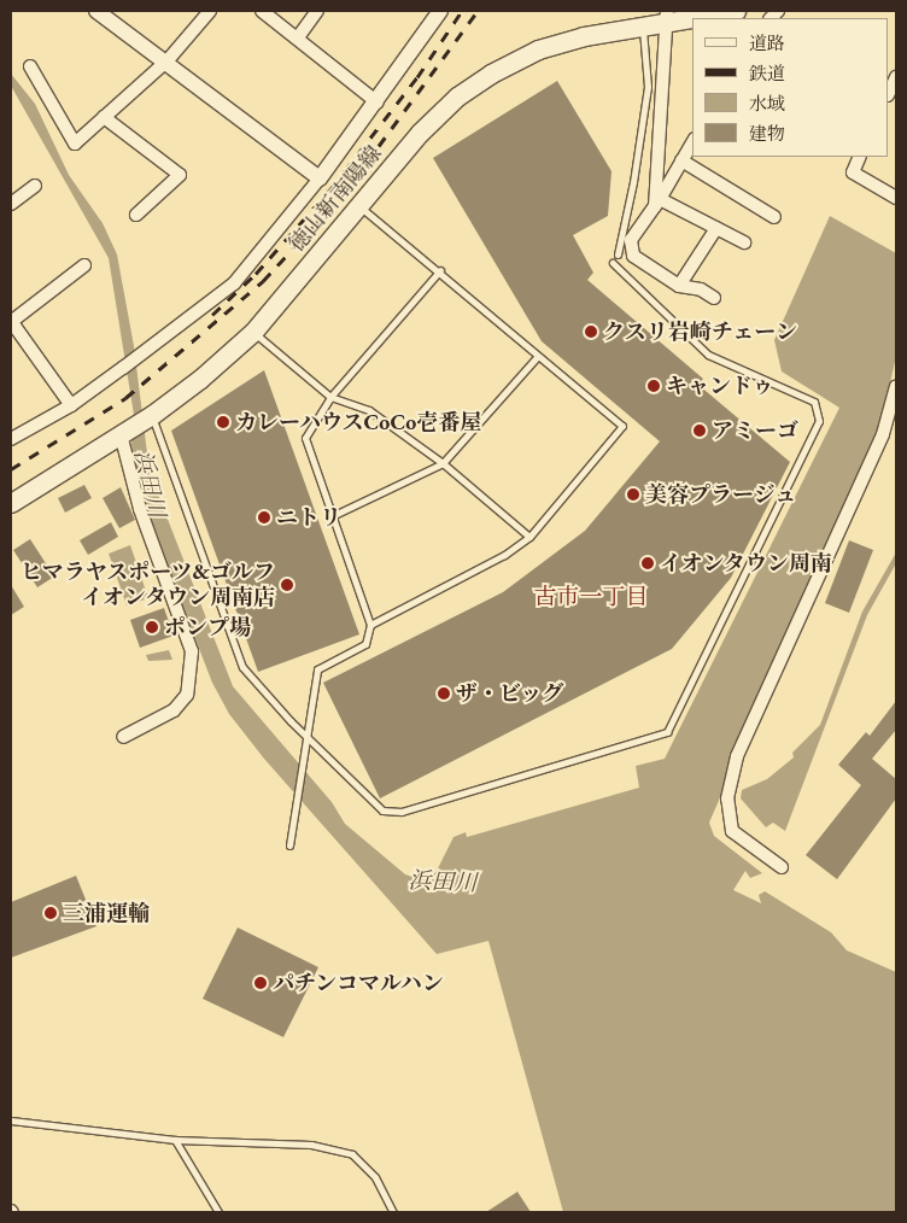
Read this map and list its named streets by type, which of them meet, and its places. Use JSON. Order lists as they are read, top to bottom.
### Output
{
  "streets": {
    "main road": ["徳山新南陽線"]
  },
  "districts": ["古市一丁目"],
  "water": ["浜田川"],
  "places": [
    "クスリ岩崎チェーン",
    "キャンドゥ",
    "カレーハウスCoCo壱番屋",
    "アミーゴ",
    "美容プラージュ",
    "ニトリ",
    "イオンタウン周南",
    "ヒマラヤスポーツ&ゴルフ イオンタウン周南店",
    "ポンプ場",
    "ザ・ビッグ",
    "三浦運輸",
    "パチンコマルハン"
  ],
  "legend": [
    "道路",
    "鉄道",
    "水域",
    "建物"
  ]
}
